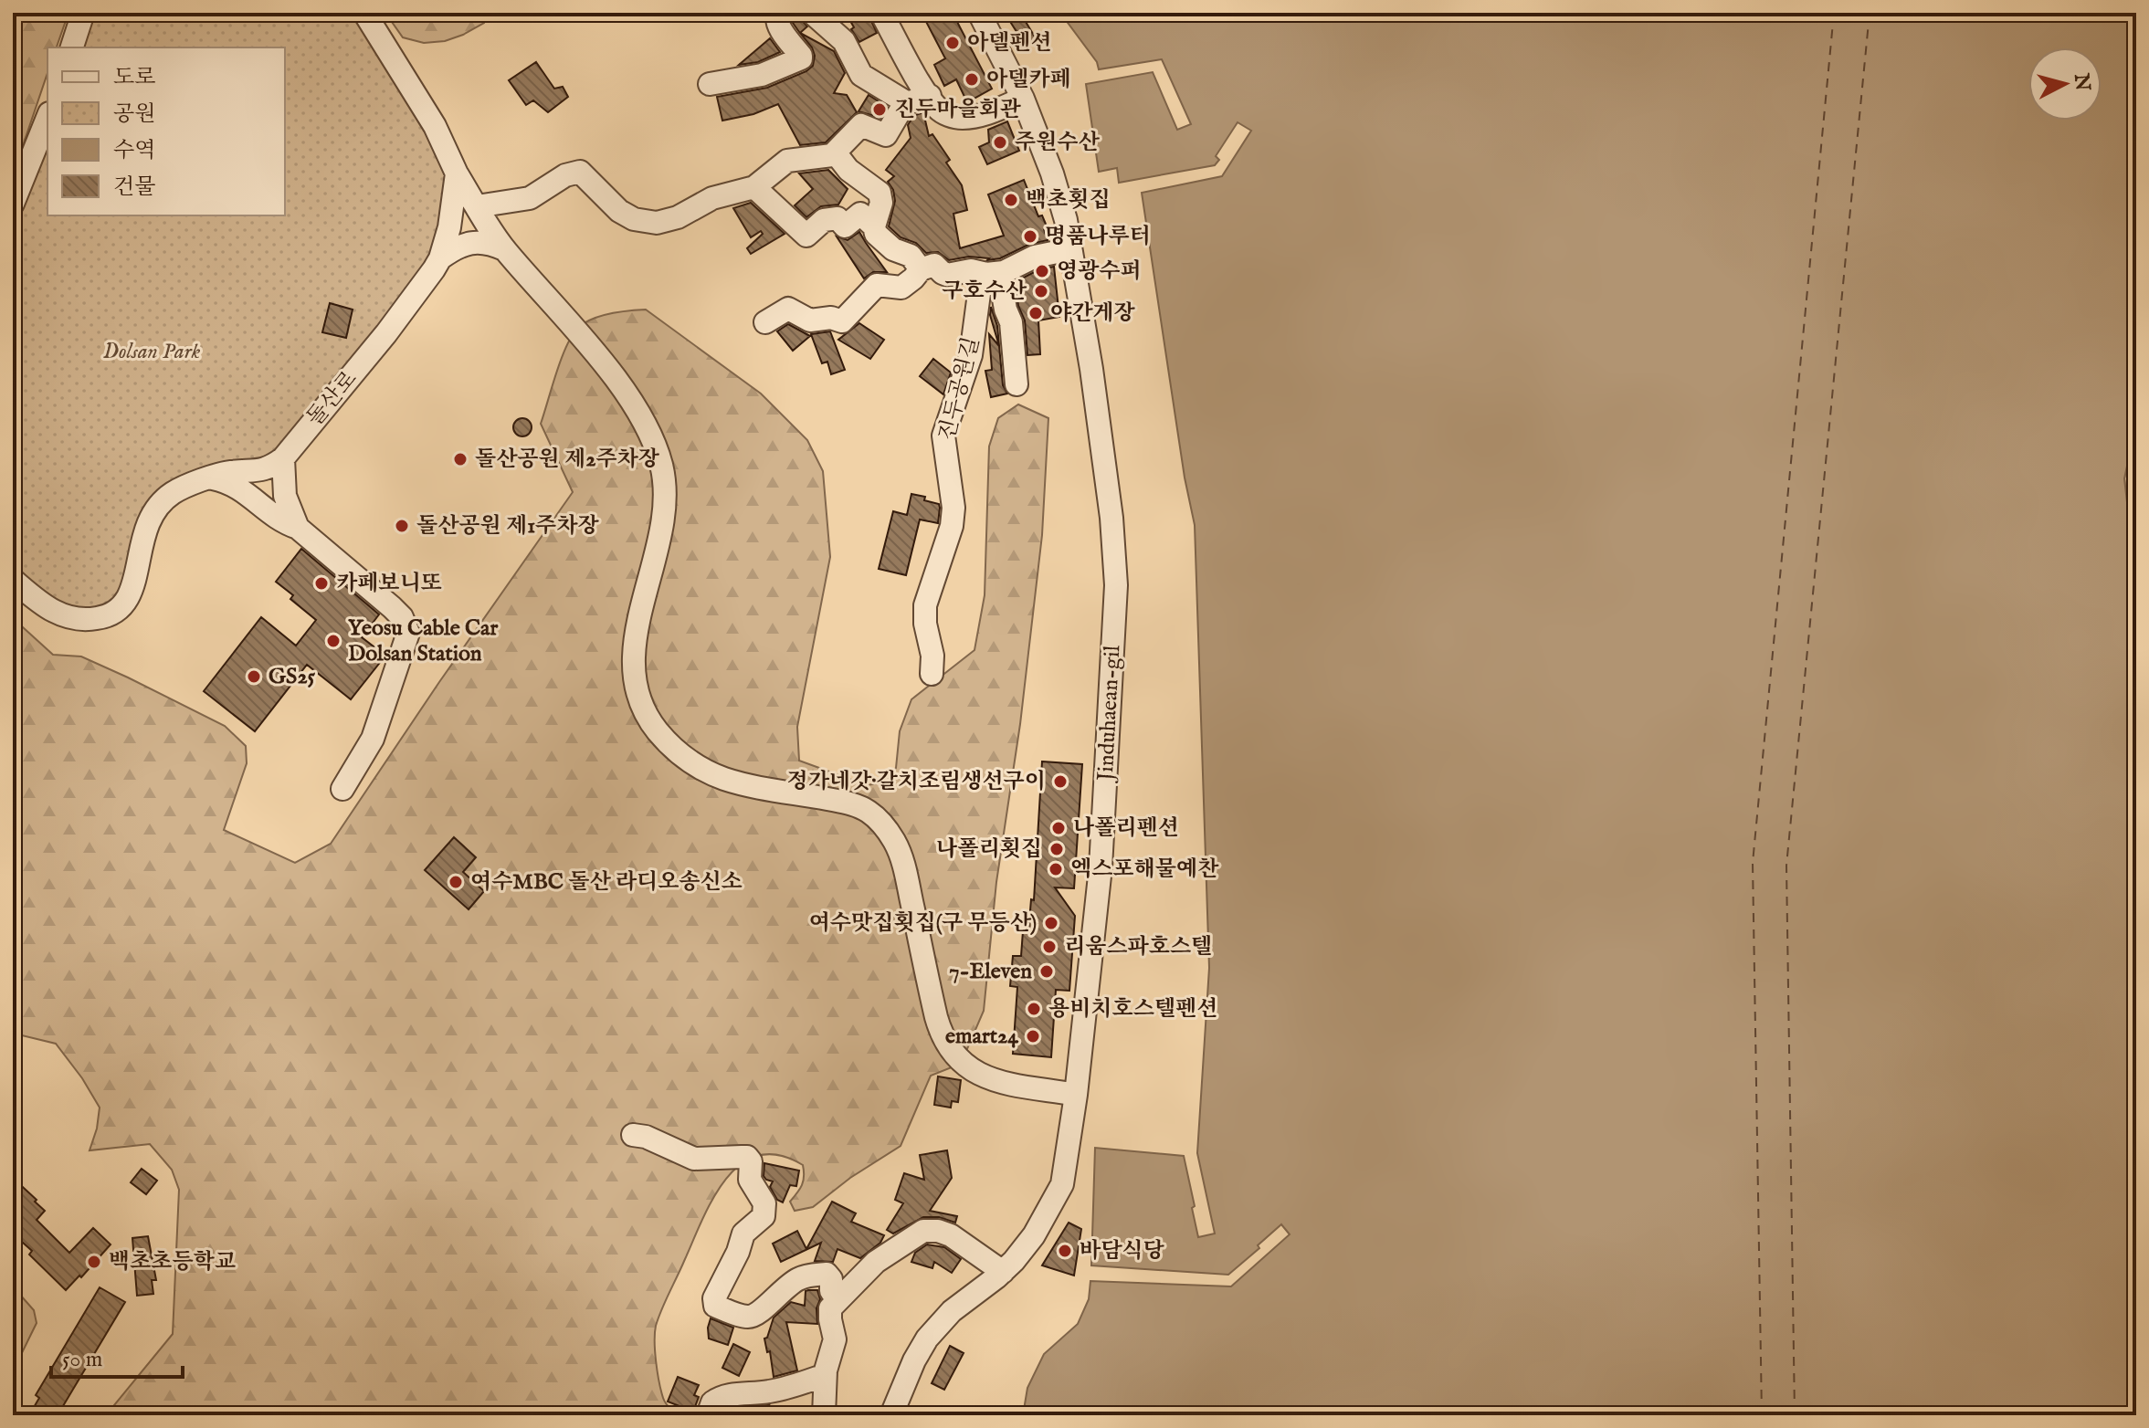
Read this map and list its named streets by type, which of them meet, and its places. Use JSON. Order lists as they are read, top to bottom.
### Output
{
  "streets": {
    "street": ["진두공원길", "돌산로", "Jinduhaean-gil"]
  },
  "parks": ["Dolsan Park"],
  "places": [
    "아델펜션",
    "아델카페",
    "진두마을회관",
    "주원수산",
    "백초횟집",
    "명품나루터",
    "영광수퍼",
    "구호수산",
    "야간게장",
    "돌산공원 제2주차장",
    "돌산공원 제1주차장",
    "카페보니또",
    "Yeosu Cable Car Dolsan Station",
    "GS25",
    "정가네갓·갈치조림생선구이",
    "나폴리펜션",
    "나폴리횟집",
    "엑스포해물예찬",
    "여수MBC 돌산 라디오송신소",
    "여수맛집횟집(구 무등산)",
    "리움스파호스텔",
    "7-Eleven",
    "용비치호스텔펜션",
    "emart24",
    "바담식당",
    "백초초등학교"
  ],
  "legend": [
    "도로",
    "공원",
    "수역",
    "건물"
  ],
  "scale_bar": "50 m",
  "north": "right"
}
